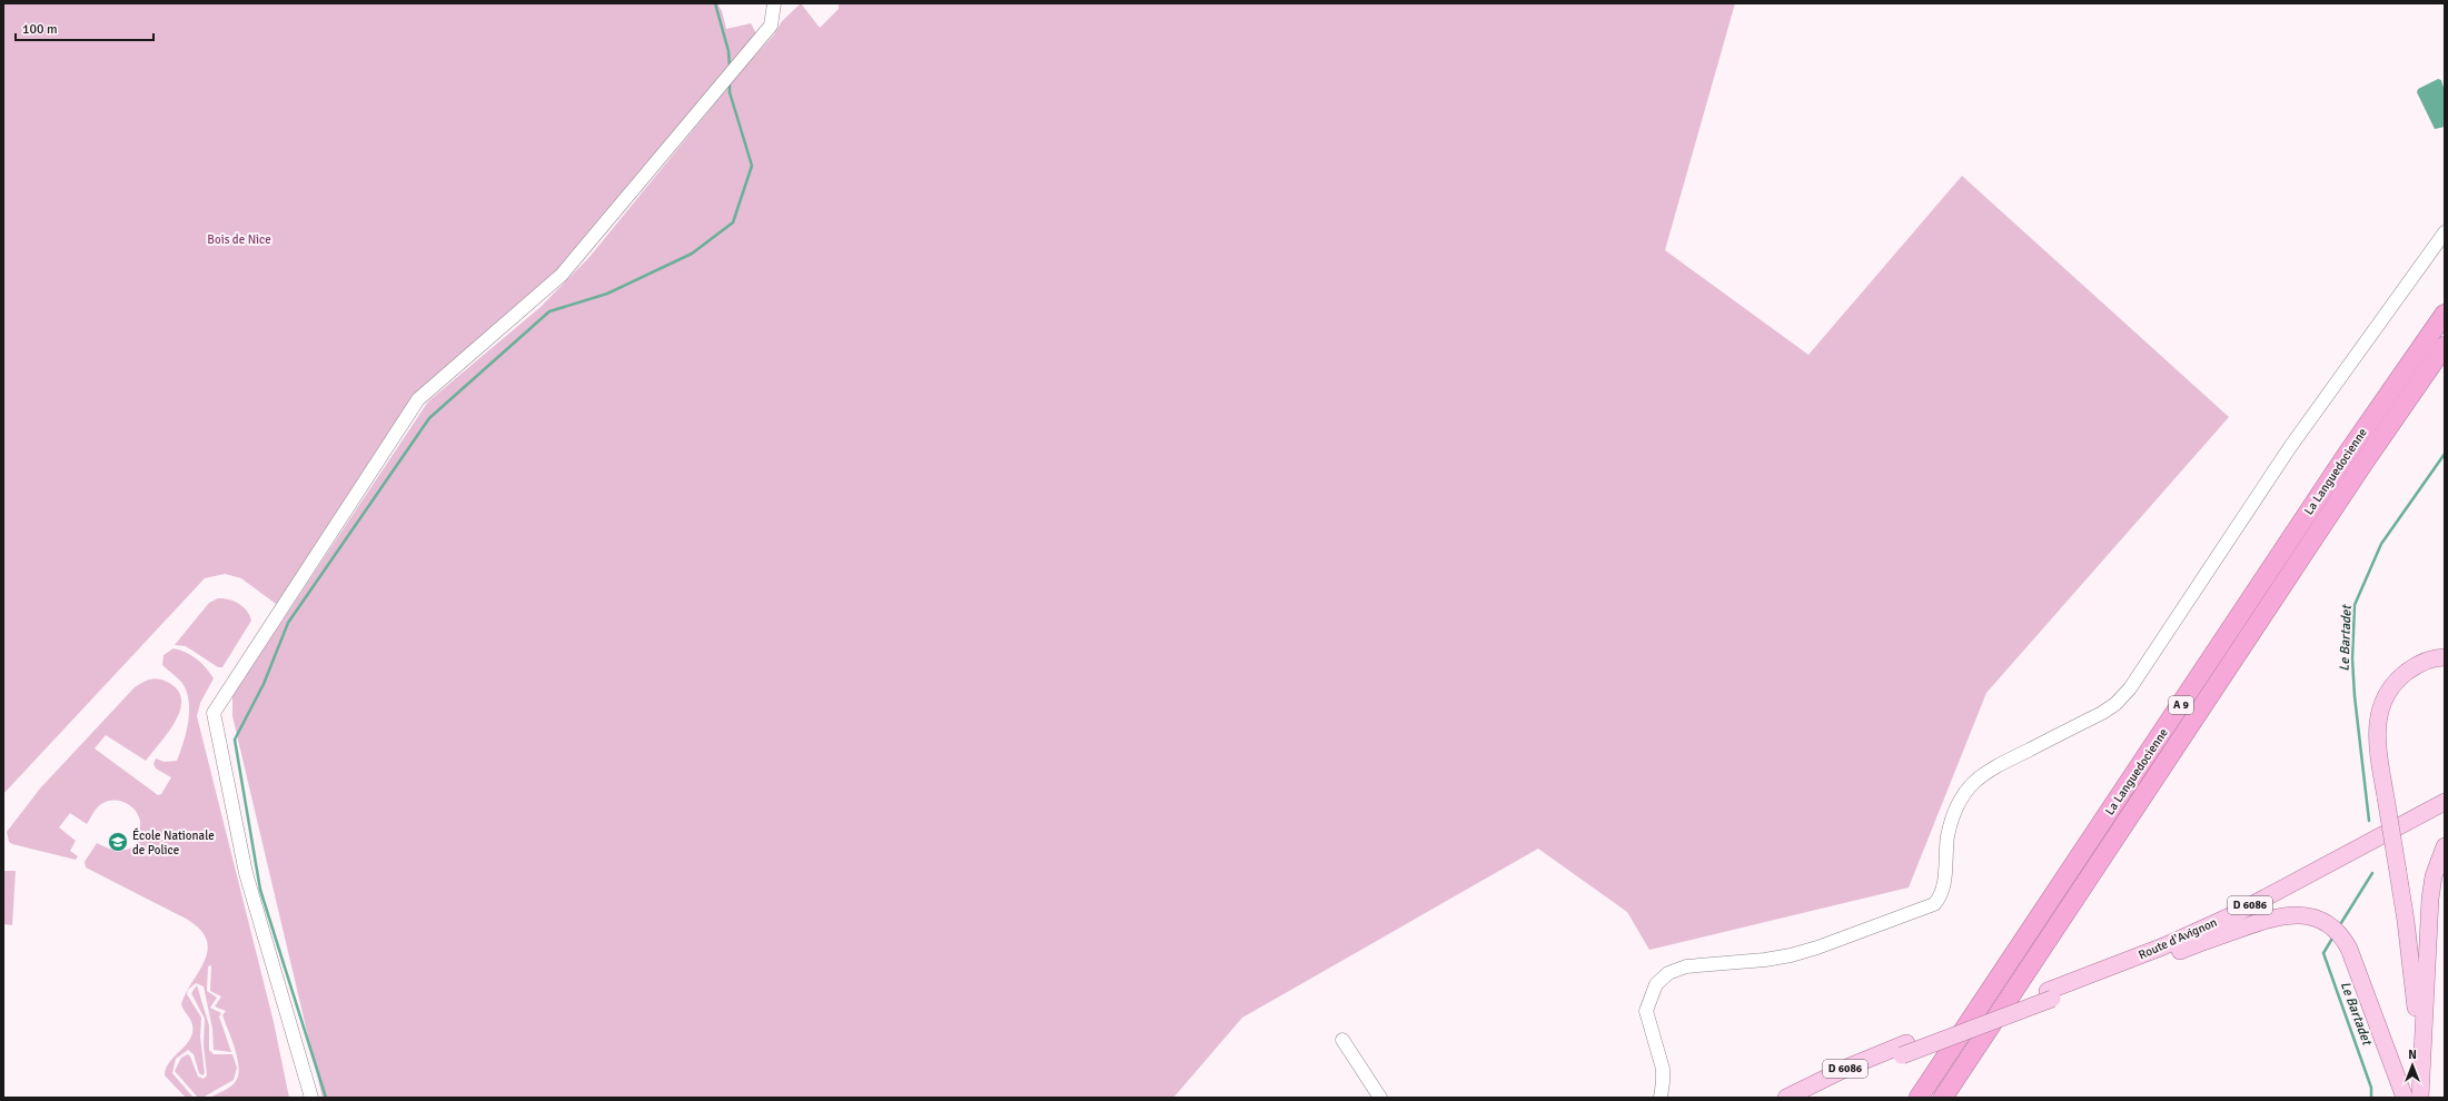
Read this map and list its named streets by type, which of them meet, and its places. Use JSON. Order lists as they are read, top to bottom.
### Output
{
  "streets": {
    "highway": ["La Languedocienne", "A 9"],
    "main road": ["D 6086", "Route d'Avignon"]
  },
  "crossings": [
    ["D 6086", "Route d'Avignon"]
  ],
  "water": ["Le Bartadet"],
  "parks": ["Bois de Nice"],
  "places": {
    "school or university": ["École Nationale de Police"]
  },
  "scale_bar": "100 m",
  "north": "top"
}
